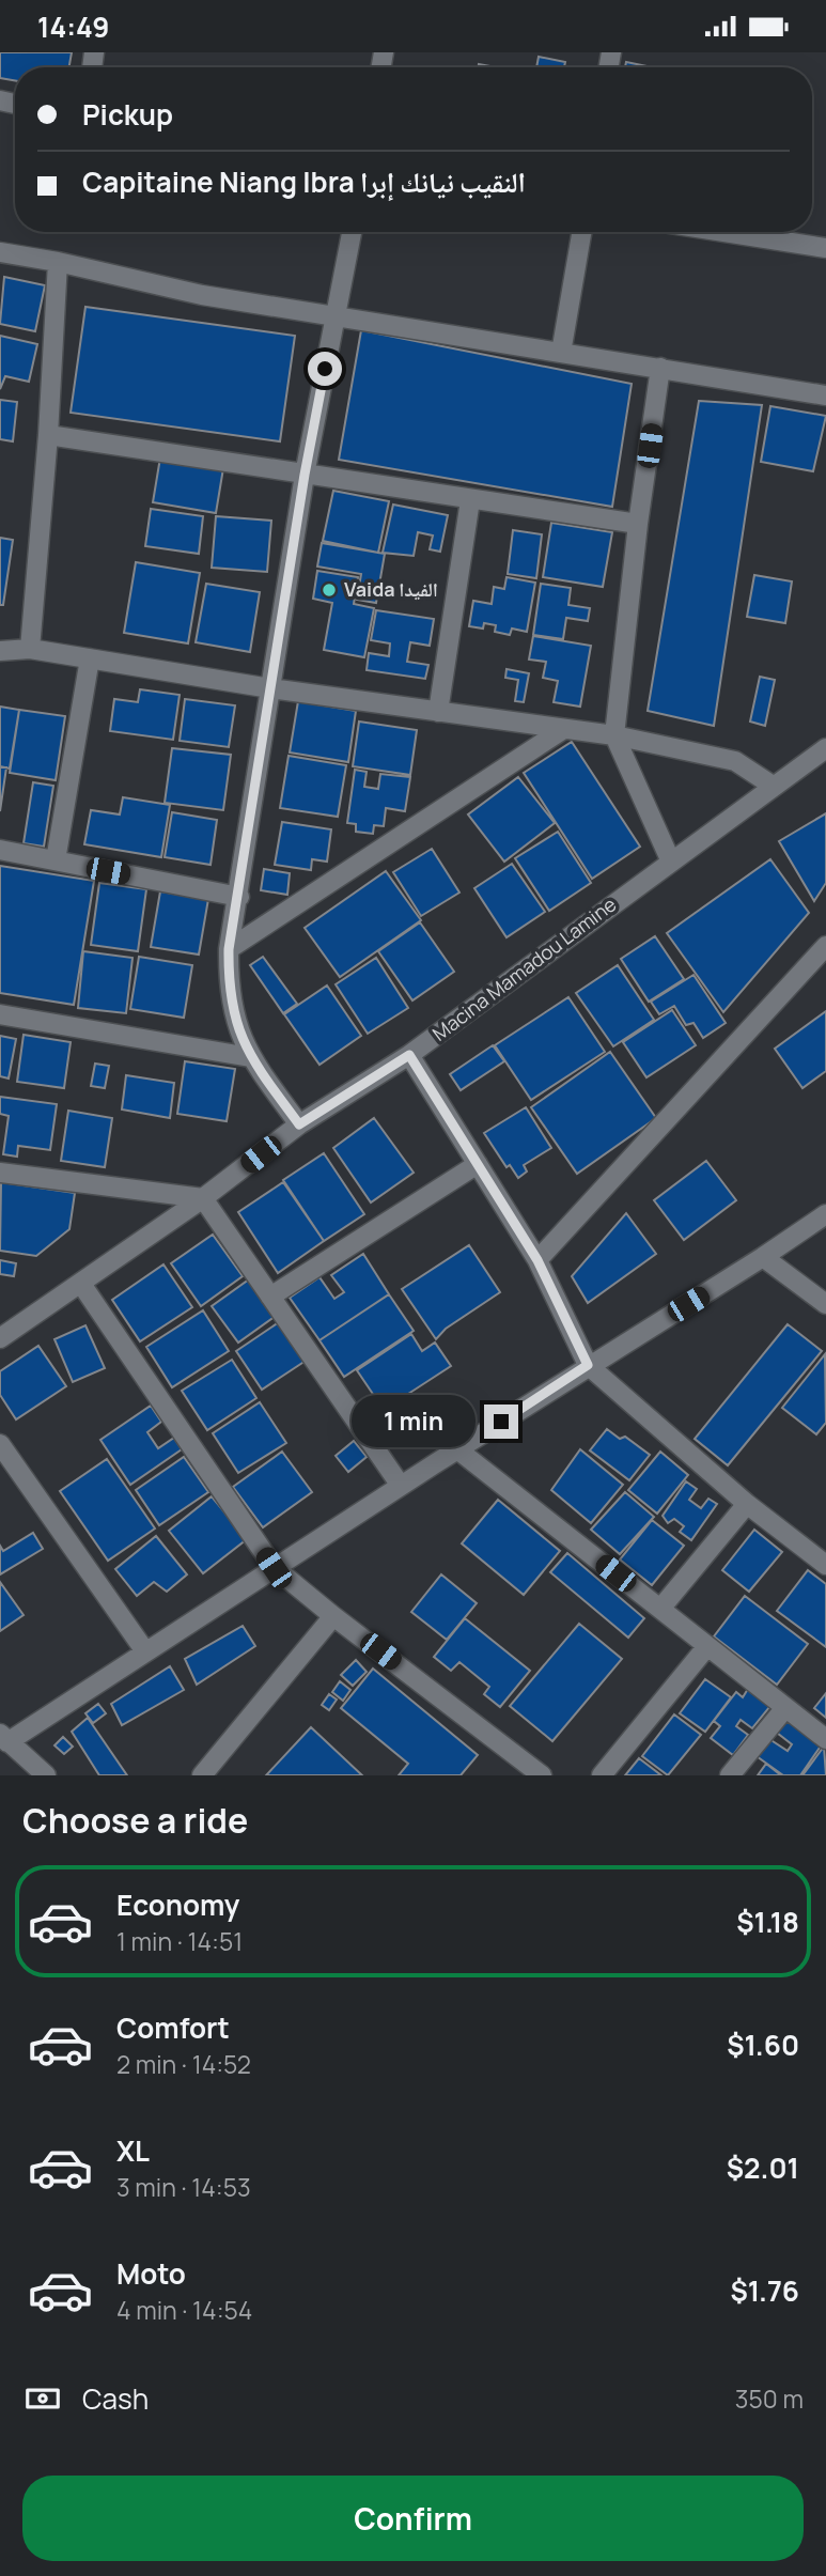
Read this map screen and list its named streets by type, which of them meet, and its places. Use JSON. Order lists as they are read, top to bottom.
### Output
{
  "streets": {
    "street": ["Macina Mamadou Lamine"]
  },
  "places": ["Vaida الفيدا"],
  "page": {
    "status": "14:49",
    "banner": ["Pickup", "Capitaine Niang Ibra النقيب نيانك إبرا"],
    "bubble": "1 min",
    "heading": "Choose a ride",
    "list": [
      {
        "name": "Economy",
        "note": "1 min · 14:51",
        "value": "$1.18"
      },
      {
        "name": "Comfort",
        "note": "2 min · 14:52",
        "value": "$1.60"
      },
      {
        "name": "XL",
        "note": "3 min · 14:53",
        "value": "$2.01"
      },
      {
        "name": "Moto",
        "note": "4 min · 14:54",
        "value": "$1.76"
      }
    ],
    "pay": ["Cash", "350 m"],
    "buttons": "Confirm"
  }
}
